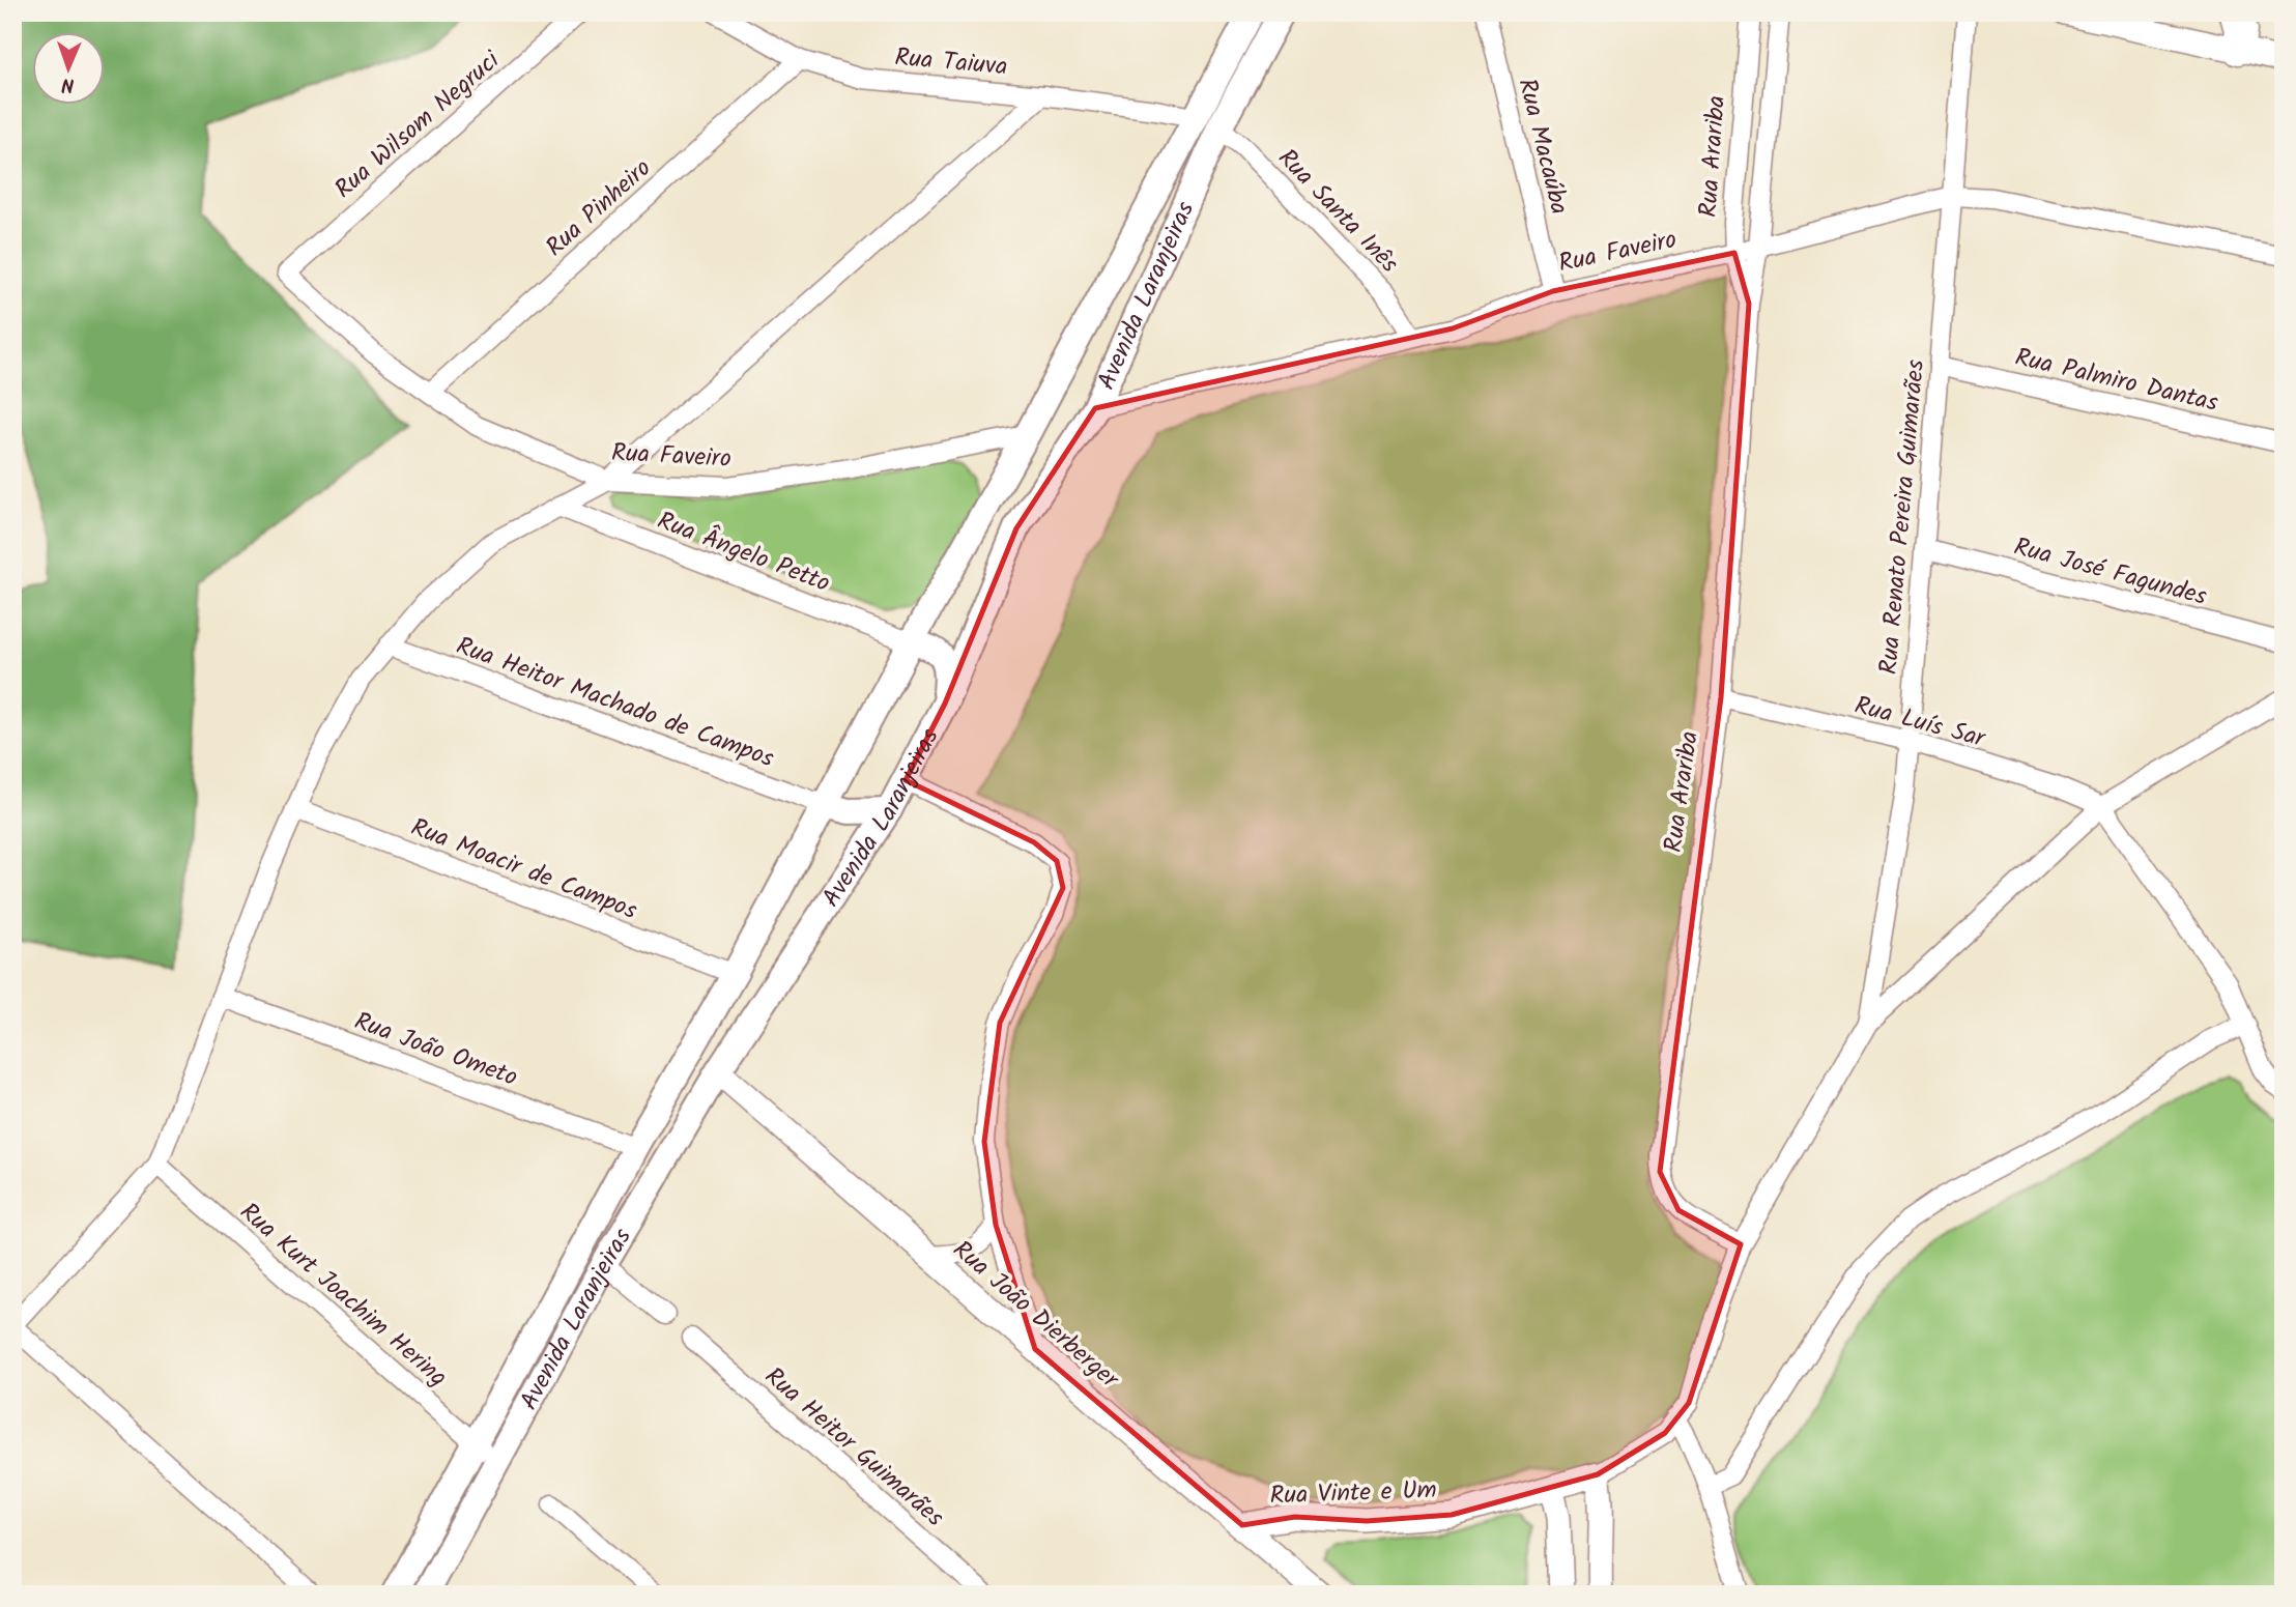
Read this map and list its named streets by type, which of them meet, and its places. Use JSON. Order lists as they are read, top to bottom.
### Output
{
  "streets": {
    "main road": ["Avenida Laranjeiras"],
    "street": [
      "Rua Taiuva",
      "Rua Wilsom Negruci",
      "Rua Macaúba",
      "Rua Arariba",
      "Rua Pinheiro",
      "Rua Santa Inês",
      "Rua Faveiro",
      "Rua Palmiro Dantas",
      "Rua Renato Pereira Guimarães",
      "Rua Ângelo Petto",
      "Rua José Fagundes",
      "Rua Heitor Machado de Campos",
      "Rua Luís Sar",
      "Rua Moacir de Campos",
      "Rua João Ometo",
      "Rua Kurt Joachim Hering",
      "Rua João Dierberger",
      "Rua Heitor Guimarães",
      "Rua Vinte e Um"
    ]
  },
  "crossings": [
    ["Rua Taiuva", "Rua Pinheiro"],
    ["Rua Taiuva", "Avenida Laranjeiras"],
    ["Rua Wilsom Negruci", "Rua Faveiro"],
    ["Rua Macaúba", "Rua Faveiro"],
    ["Rua Arariba", "Rua Faveiro"],
    ["Rua Arariba", "Rua Luís Sar"],
    ["Rua Pinheiro", "Rua Faveiro"],
    ["Rua Santa Inês", "Rua Faveiro"],
    ["Rua Santa Inês", "Avenida Laranjeiras"],
    ["Rua Faveiro", "Avenida Laranjeiras"],
    ["Rua Faveiro", "Rua Renato Pereira Guimarães"],
    ["Avenida Laranjeiras", "Rua Ângelo Petto"],
    ["Avenida Laranjeiras", "Rua Heitor Machado de Campos"],
    ["Avenida Laranjeiras", "Rua Moacir de Campos"],
    ["Avenida Laranjeiras", "Rua João Ometo"],
    ["Avenida Laranjeiras", "Rua Kurt Joachim Hering"],
    ["Avenida Laranjeiras", "Rua João Dierberger"],
    ["Rua Palmiro Dantas", "Rua Renato Pereira Guimarães"],
    ["Rua Renato Pereira Guimarães", "Rua José Fagundes"],
    ["Rua Renato Pereira Guimarães", "Rua Luís Sar"],
    ["Rua João Dierberger", "Rua Vinte e Um"]
  ],
  "north": "bottom"
}
